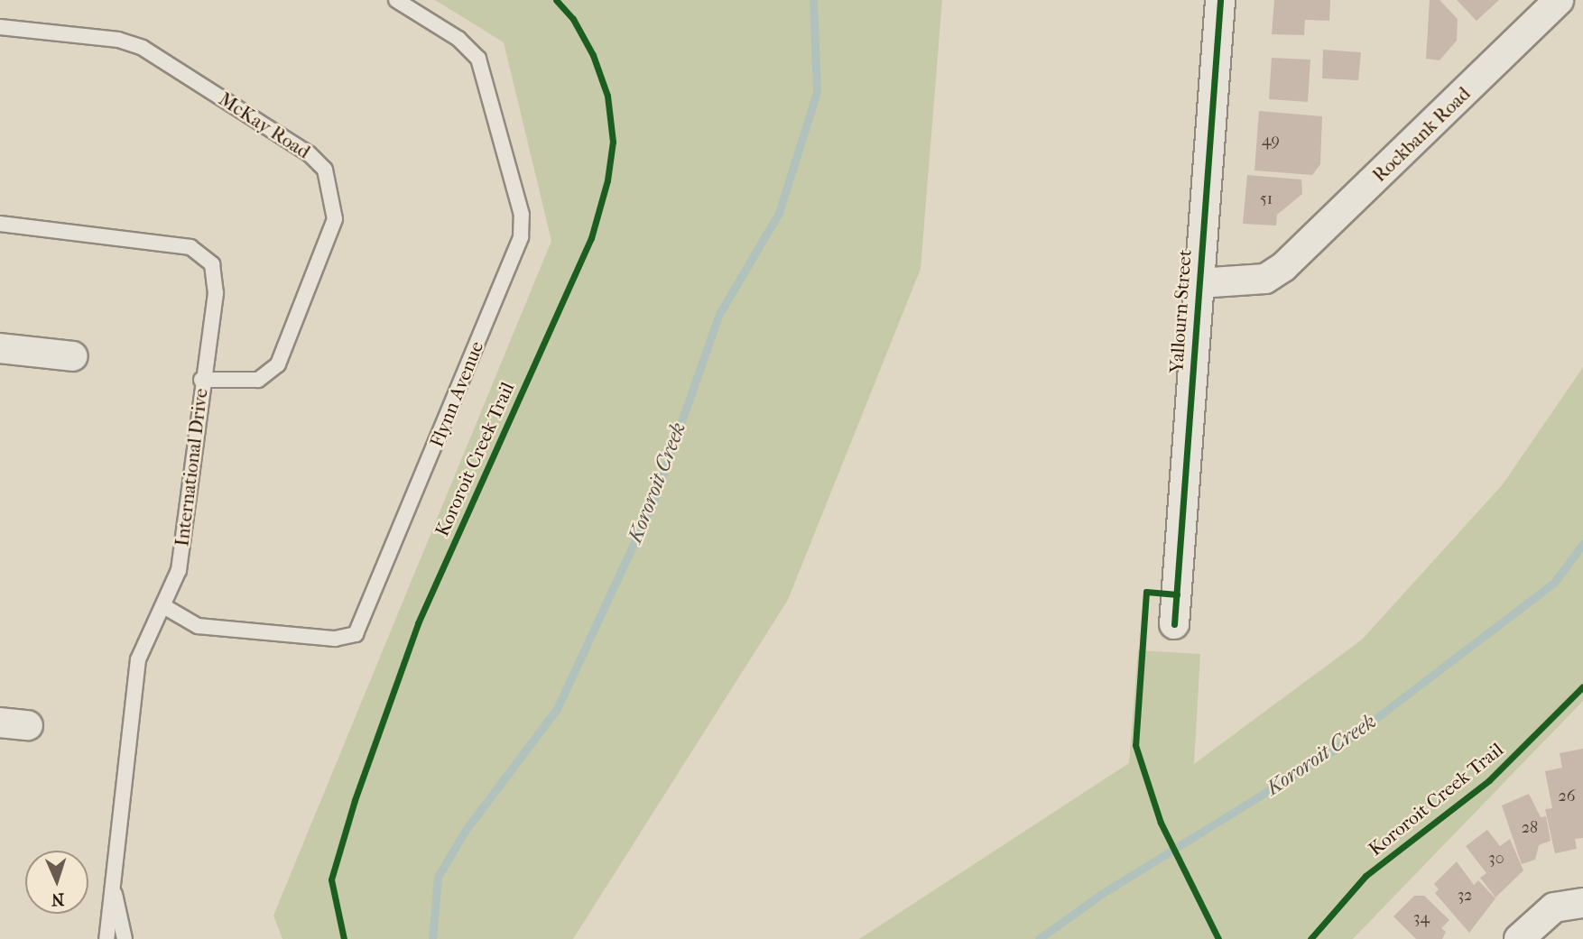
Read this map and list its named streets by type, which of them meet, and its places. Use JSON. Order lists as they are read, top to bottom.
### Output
{
  "streets": {
    "street": ["Rockbank Road", "Yallourn Street"],
    "lane": ["McKay Road", "Flynn Avenue", "International Drive"],
    "cycle path": ["Kororoit Creek Trail"]
  },
  "crossings": [
    ["McKay Road", "International Drive"],
    ["Rockbank Road", "Yallourn Street"],
    ["Flynn Avenue", "International Drive"]
  ],
  "water": ["Kororoit Creek"],
  "house_numbers": [
    "49",
    "51",
    "26",
    "28",
    "30",
    "32",
    "34"
  ],
  "north": "bottom"
}
